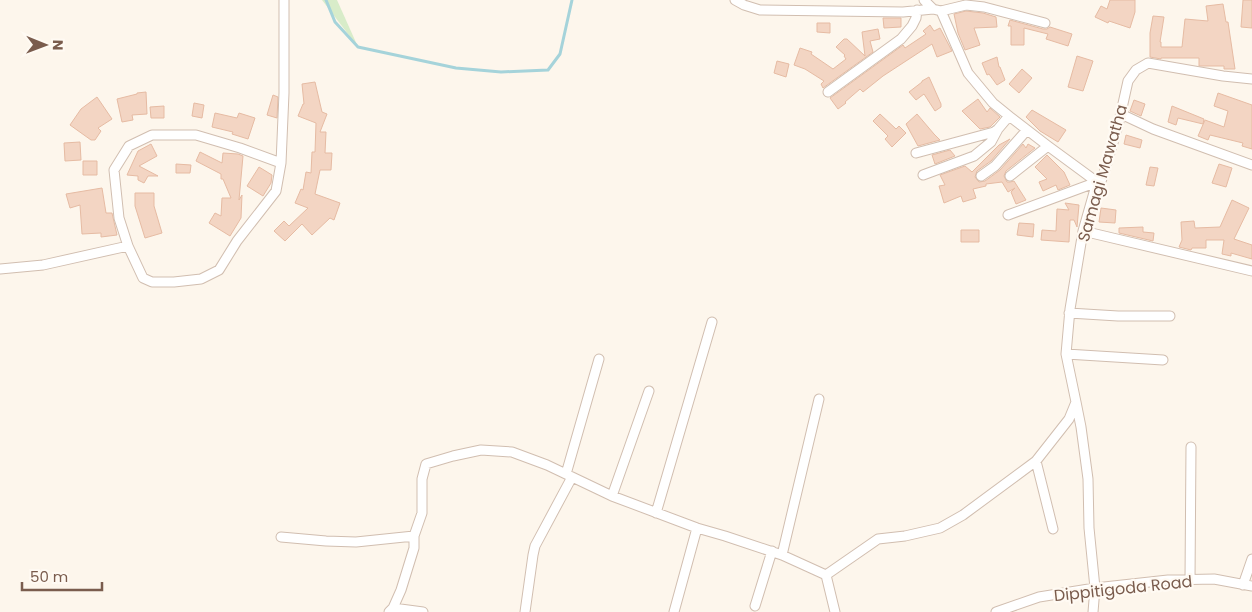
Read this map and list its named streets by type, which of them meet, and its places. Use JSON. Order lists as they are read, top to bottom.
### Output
{
  "streets": {
    "street": ["Samagi Mawatha", "Dippitigoda Road"]
  },
  "crossings": [
    ["Samagi Mawatha", "Dippitigoda Road"]
  ],
  "scale_bar": "50 m",
  "north": "right"
}
